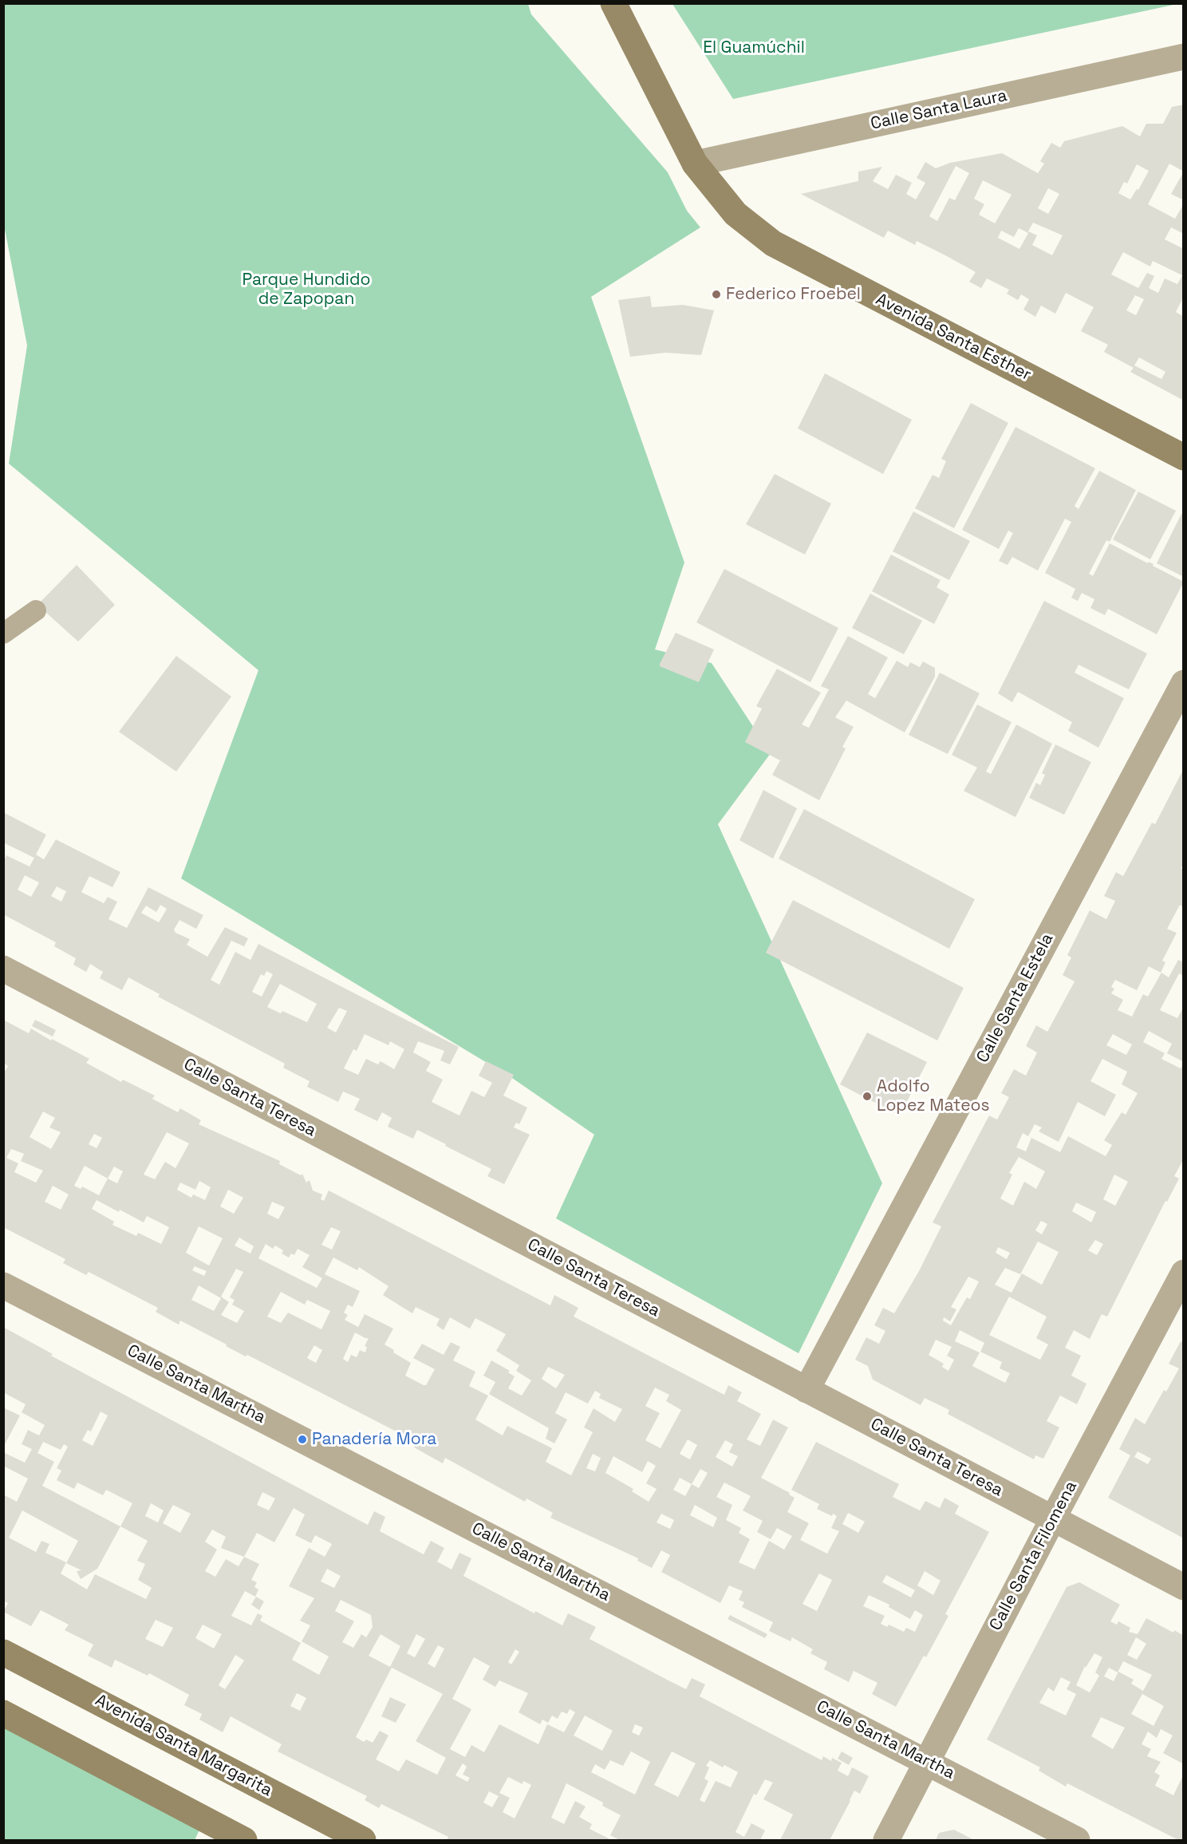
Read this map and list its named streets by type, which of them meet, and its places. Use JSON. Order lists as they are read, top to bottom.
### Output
{
  "streets": {
    "street": [
      "Calle Santa Laura",
      "Avenida Santa Esther",
      "Calle Santa Estela",
      "Calle Santa Teresa",
      "Calle Santa Martha",
      "Calle Santa Filomena",
      "Avenida Santa Margarita"
    ]
  },
  "crossings": [
    ["Calle Santa Laura", "Avenida Santa Esther"],
    ["Calle Santa Estela", "Calle Santa Teresa"],
    ["Calle Santa Teresa", "Calle Santa Filomena"],
    ["Calle Santa Martha", "Calle Santa Filomena"]
  ],
  "parks": ["El Guamúchil", "Parque Hundido de Zapopan"],
  "places": ["Federico Froebel", "Adolfo Lopez Mateos", "Panadería Mora"]
}
